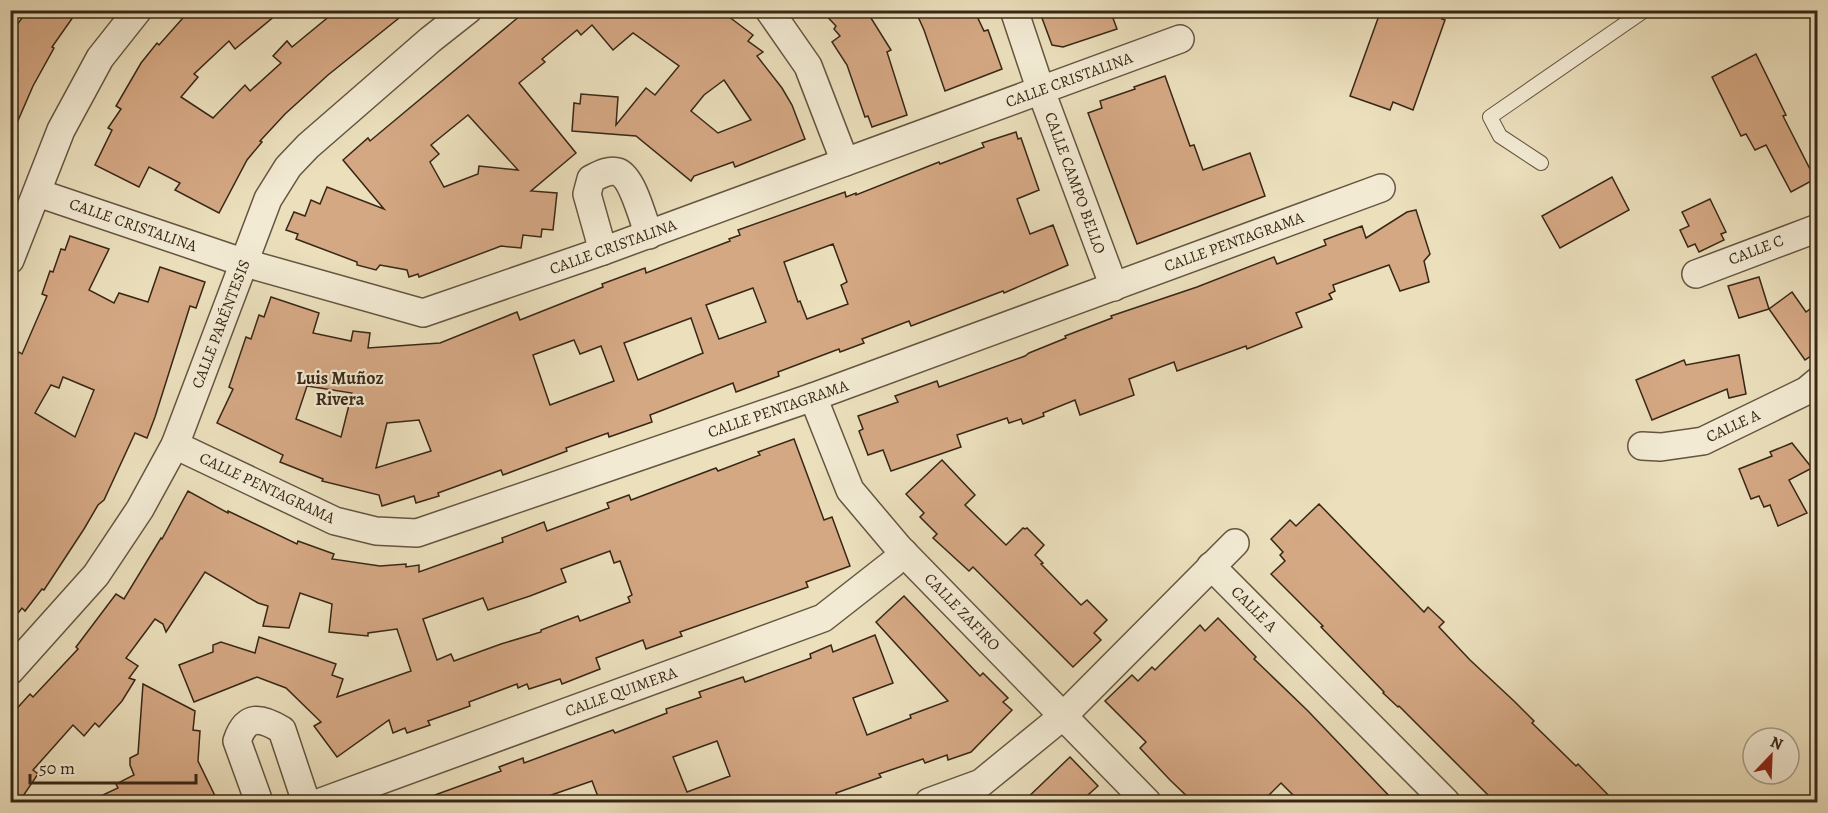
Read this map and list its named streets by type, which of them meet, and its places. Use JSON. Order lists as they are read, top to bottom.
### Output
{
  "streets": {
    "street": [
      "CALLE CRISTALINA",
      "CALLE CAMPO BELLO",
      "CALLE PENTAGRAMA",
      "CALLE C",
      "CALLE PARÉNTESIS",
      "CALLE A",
      "CALLE ZAFIRO",
      "CALLE QUIMERA"
    ]
  },
  "crossings": [
    ["CALLE CRISTALINA", "CALLE CAMPO BELLO"],
    ["CALLE CRISTALINA", "CALLE PARÉNTESIS"],
    ["CALLE CAMPO BELLO", "CALLE PENTAGRAMA"],
    ["CALLE PENTAGRAMA", "CALLE PARÉNTESIS"],
    ["CALLE PENTAGRAMA", "CALLE ZAFIRO"],
    ["CALLE ZAFIRO", "CALLE QUIMERA"]
  ],
  "districts": ["Luis Muñoz Rivera"],
  "scale_bar": "50 m",
  "north": "top right"
}
